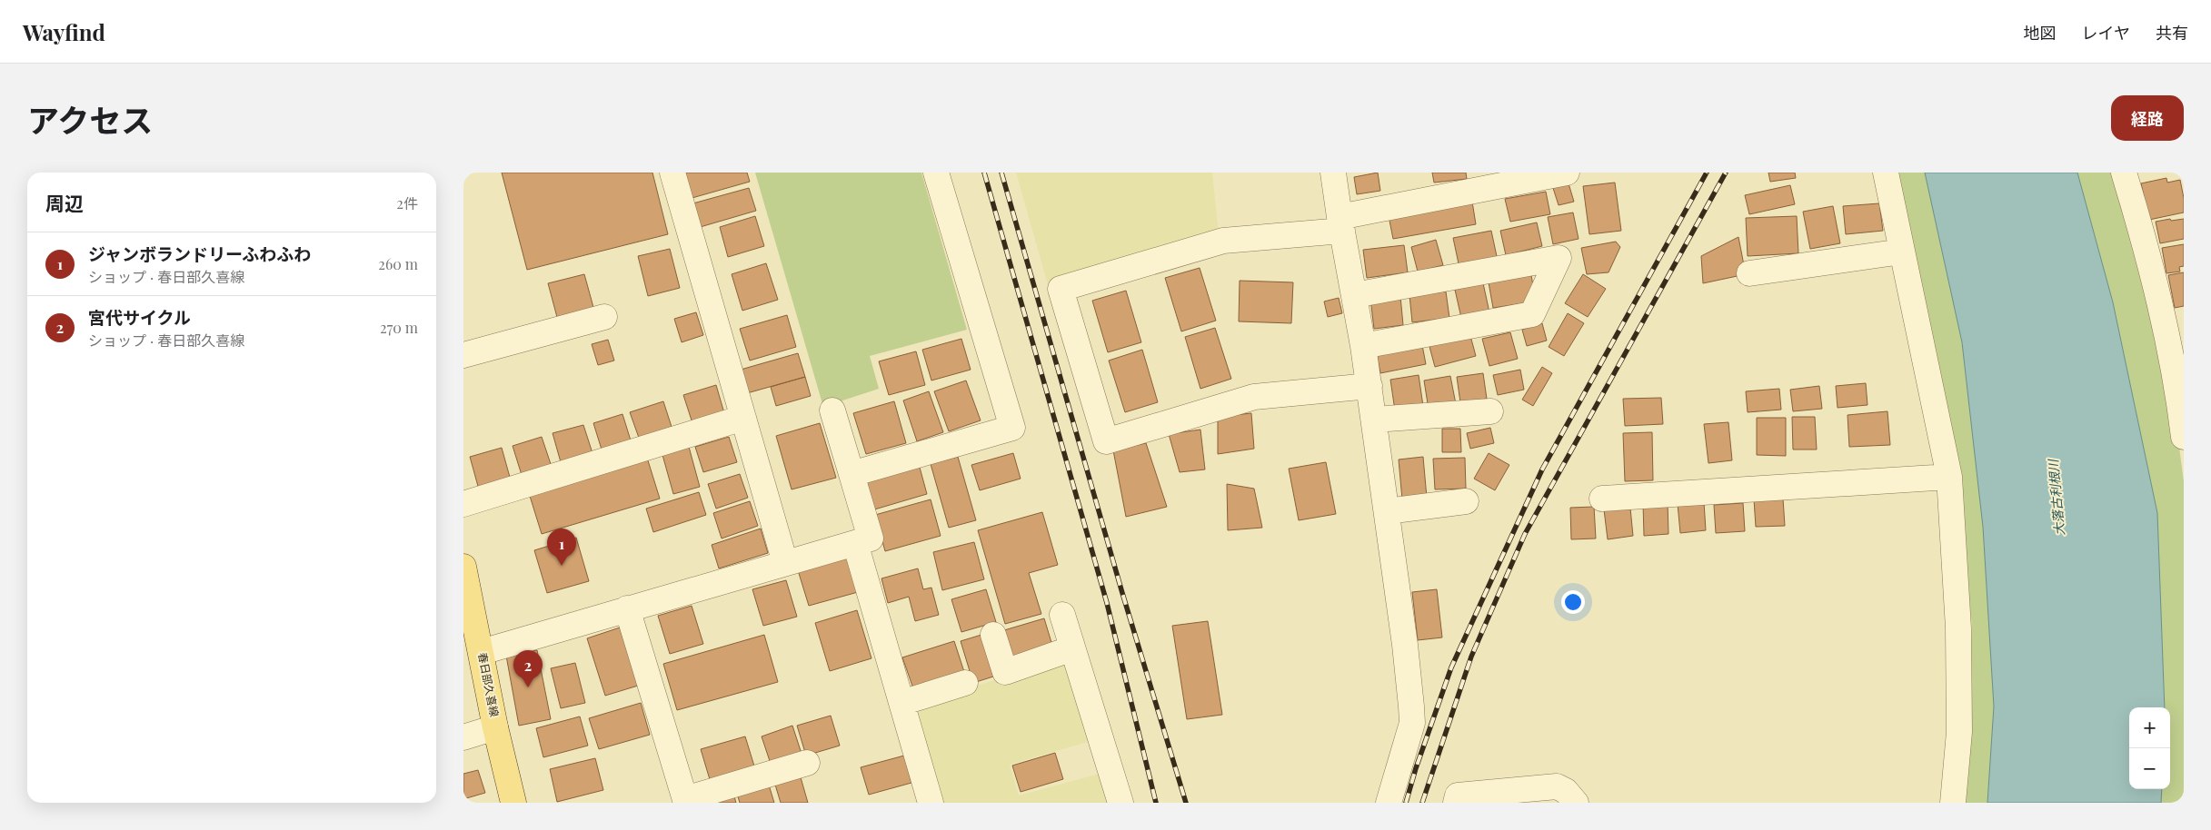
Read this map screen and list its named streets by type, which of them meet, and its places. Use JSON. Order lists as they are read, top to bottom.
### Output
{
  "streets": {
    "main road": ["春日部久喜線"]
  },
  "water": ["大落古利根川"],
  "page": {
    "header": "Wayfind",
    "nav": ["地図", "レイヤ", "共有"],
    "title": "アクセス",
    "buttons": "経路",
    "heading": ["周辺", "2件"],
    "list": [
      {
        "mark": "1",
        "name": "ジャンボランドリーふわふわ",
        "note": "ショップ · 春日部久喜線",
        "value": "260 m"
      },
      {
        "mark": "2",
        "name": "宮代サイクル",
        "note": "ショップ · 春日部久喜線",
        "value": "270 m"
      }
    ],
    "pins": ["1", "2"],
    "map_buttons": ["+", "−"]
  }
}
